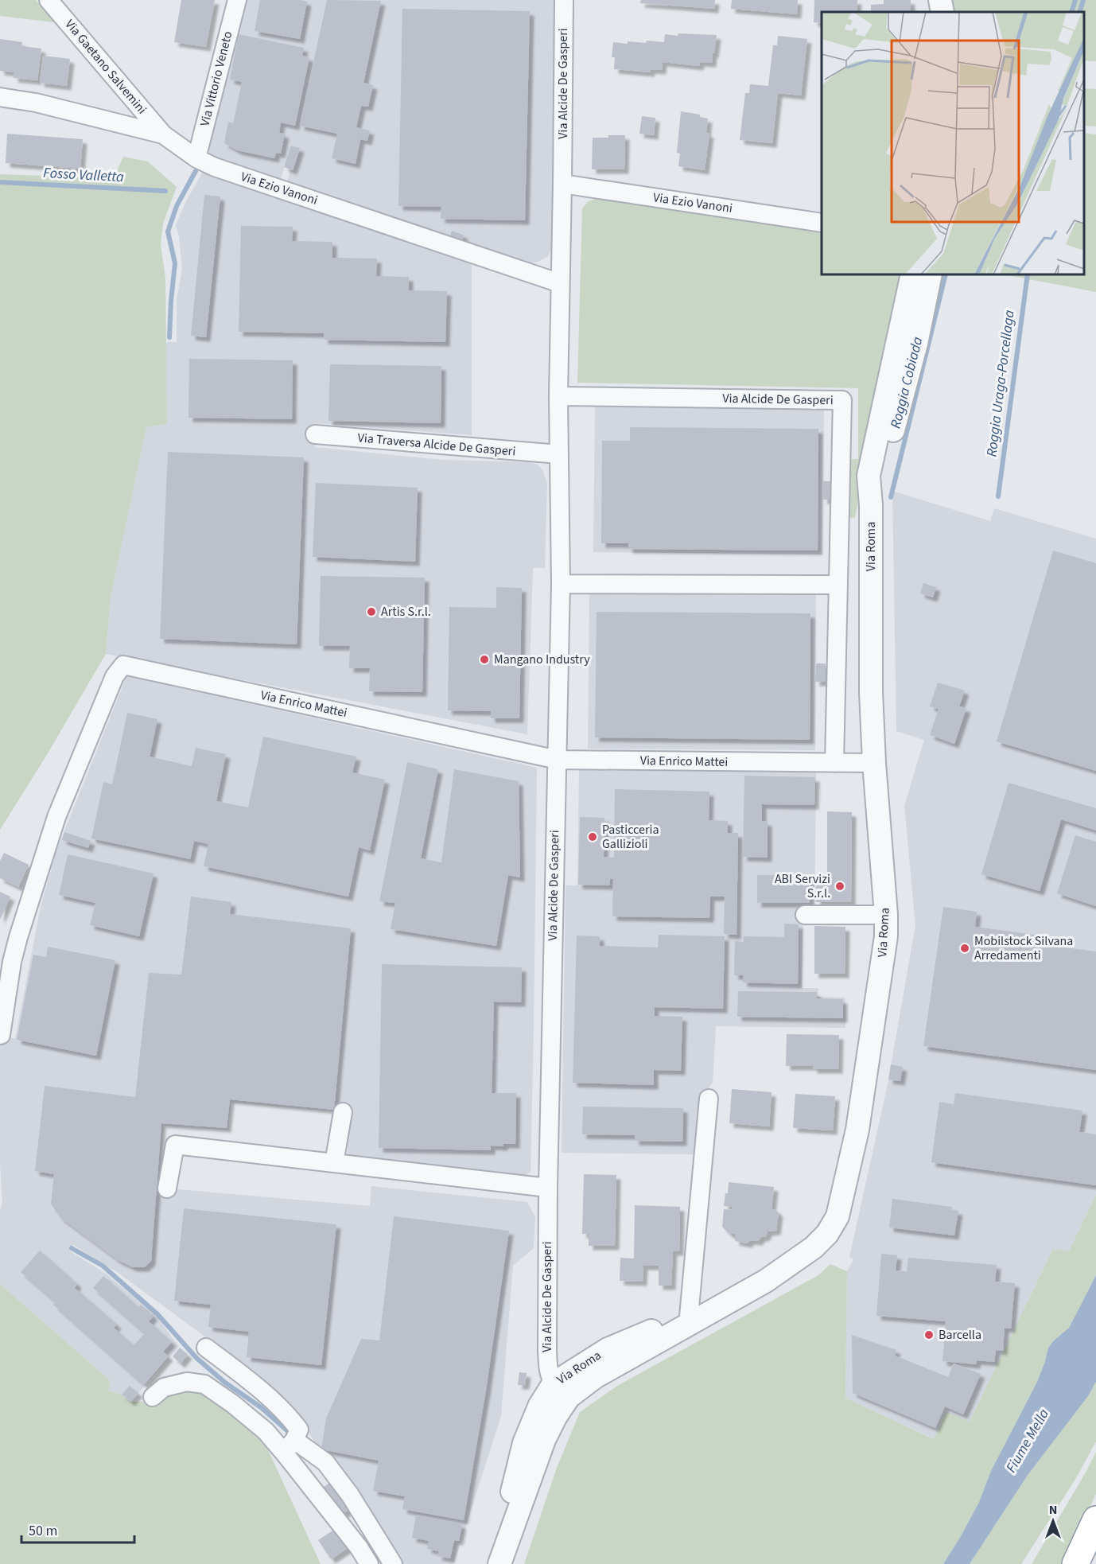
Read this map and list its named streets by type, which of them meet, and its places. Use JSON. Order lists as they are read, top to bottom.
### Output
{
  "streets": {
    "street": [
      "Via Gaetano Salvemini",
      "Via Vittorio Veneto",
      "Via Alcide De Gasperi",
      "Via Ezio Vanoni",
      "Via Traversa Alcide De Gasperi",
      "Via Roma",
      "Via Enrico Mattei"
    ]
  },
  "crossings": [
    ["Via Gaetano Salvemini", "Via Ezio Vanoni"],
    ["Via Vittorio Veneto", "Via Ezio Vanoni"],
    ["Via Alcide De Gasperi", "Via Ezio Vanoni"],
    ["Via Alcide De Gasperi", "Via Traversa Alcide De Gasperi"],
    ["Via Alcide De Gasperi", "Via Roma"],
    ["Via Alcide De Gasperi", "Via Enrico Mattei"],
    ["Via Roma", "Via Enrico Mattei"]
  ],
  "water": [
    "Fosso Valletta",
    "Roggia Cobiada",
    "Roggia Uraga-Porcellaga",
    "Fiume Mella"
  ],
  "places": [
    "Artis S.r.l.",
    "Mangano Industry",
    "Pasticceria Gallizioli",
    "ABI Servizi S.r.l.",
    "Mobilstock Silvana Arredamenti",
    "Barcella"
  ],
  "scale_bar": "50 m",
  "north": "top"
}
